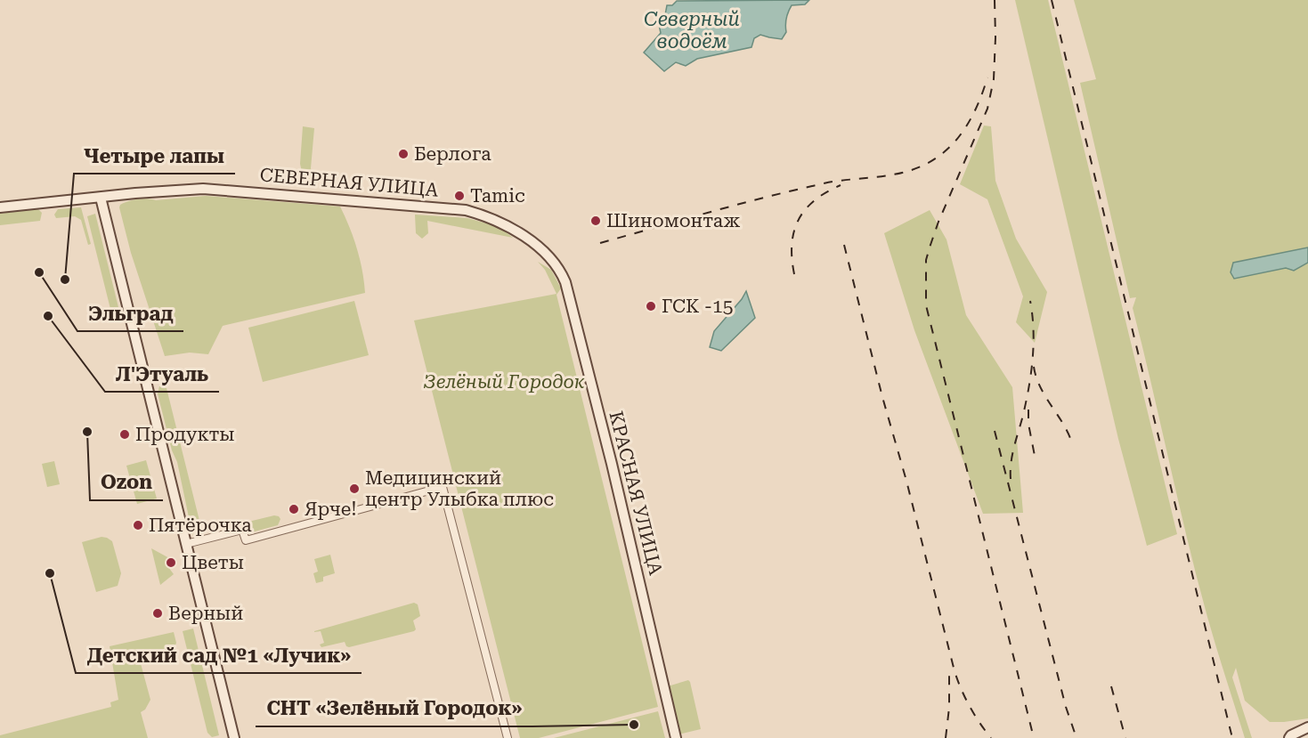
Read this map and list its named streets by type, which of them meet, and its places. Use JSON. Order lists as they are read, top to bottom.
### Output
{
  "streets": {
    "main road": ["СЕВЕРНАЯ УЛИЦА", "КРАСНАЯ УЛИЦА"]
  },
  "crossings": [
    ["СЕВЕРНАЯ УЛИЦА", "КРАСНАЯ УЛИЦА"]
  ],
  "water": ["Северный водоём"],
  "parks": ["Зелёный Городок"],
  "places": [
    "Берлога",
    "Tamic",
    "Шиномонтаж",
    "Эльград",
    "Четыре лапы",
    "ГСК -15",
    "Л'Этуаль",
    "Ozon",
    "Продукты",
    "Медицинский центр Улыбка плюс",
    "Ярче!",
    "Пятёрочка",
    "Цветы",
    "Детский сад №1 «Лучик»",
    "Верный",
    "СНТ «Зелёный Городок»"
  ]
}
